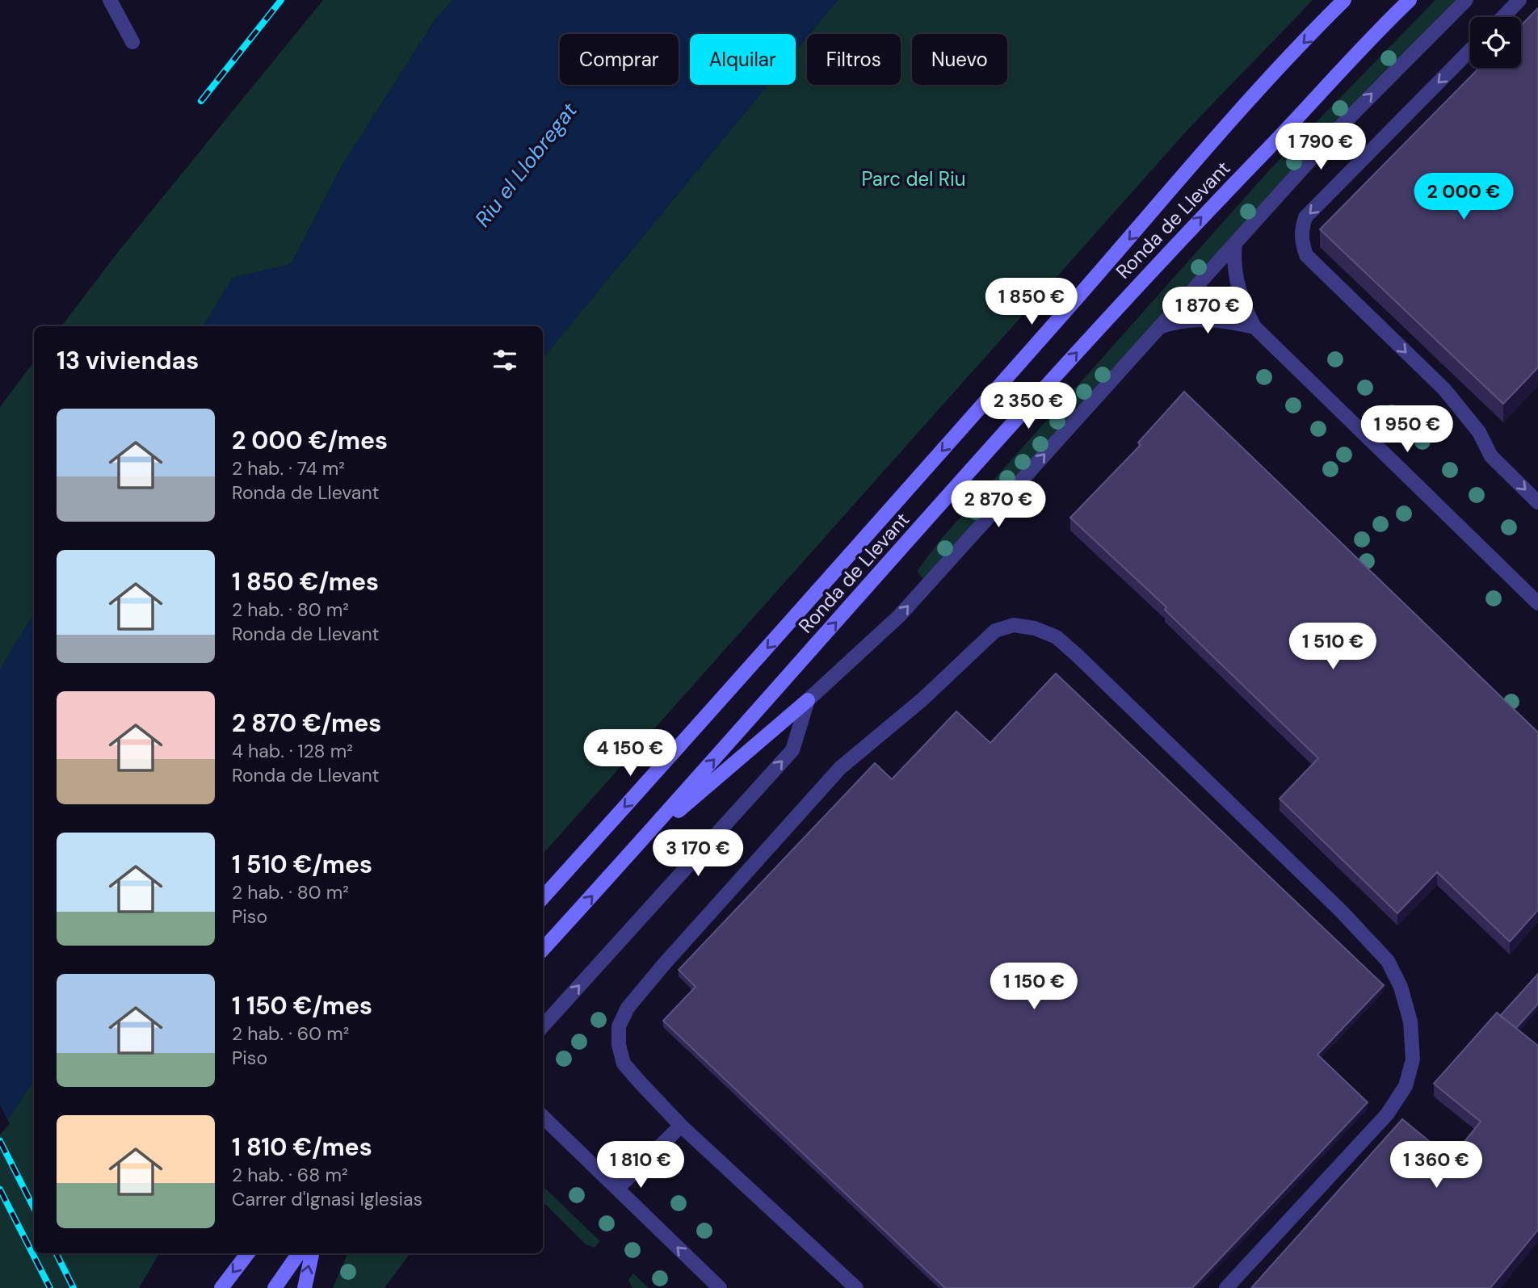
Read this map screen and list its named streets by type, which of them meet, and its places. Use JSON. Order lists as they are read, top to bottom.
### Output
{
  "streets": {
    "main road": ["Ronda de Llevant"]
  },
  "water": ["Riu el Llobregat"],
  "parks": ["Parc del Riu"],
  "page": {
    "chip": [
      "Comprar",
      "Alquilar",
      "Filtros",
      "Nuevo"
    ],
    "price": [
      "1 790 €",
      "2 000 €",
      "1 850 €",
      "1 870 €",
      "2 350 €",
      "1 950 €",
      "2 870 €",
      "1 510 €",
      "4 150 €",
      "3 170 €",
      "1 150 €",
      "1 810 €",
      "1 360 €"
    ],
    "heading": "13 viviendas",
    "list": [
      {
        "name": "2 000 €/mes",
        "note": "2 hab. · 74 m² · Ronda de Llevant"
      },
      {
        "name": "1 850 €/mes",
        "note": "2 hab. · 80 m² · Ronda de Llevant"
      },
      {
        "name": "2 870 €/mes",
        "note": "4 hab. · 128 m² · Ronda de Llevant"
      },
      {
        "name": "1 510 €/mes",
        "note": "2 hab. · 80 m² · Piso"
      },
      {
        "name": "1 150 €/mes",
        "note": "2 hab. · 60 m² · Piso"
      },
      {
        "name": "1 810 €/mes",
        "note": "2 hab. · 68 m² · Carrer d'Ignasi Iglesias"
      }
    ]
  }
}
